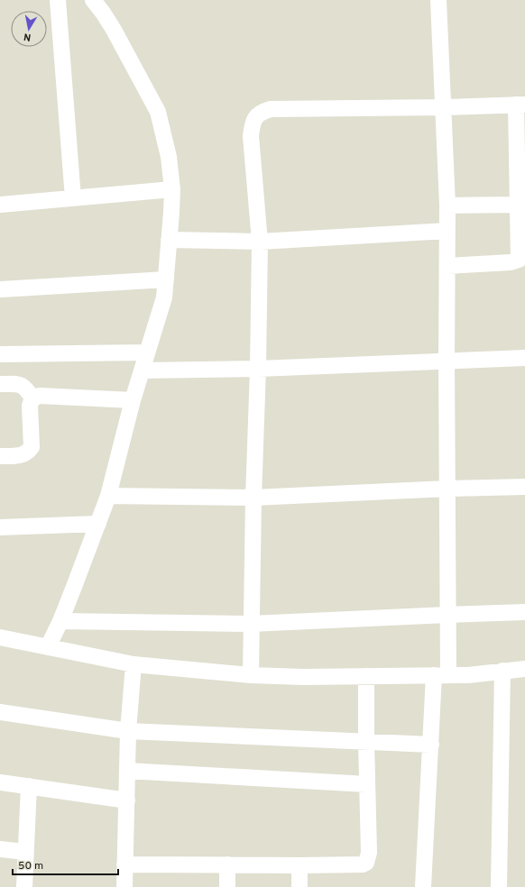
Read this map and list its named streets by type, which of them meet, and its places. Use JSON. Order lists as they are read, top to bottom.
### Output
{
  "scale_bar": "50 m",
  "north": "bottom"
}
